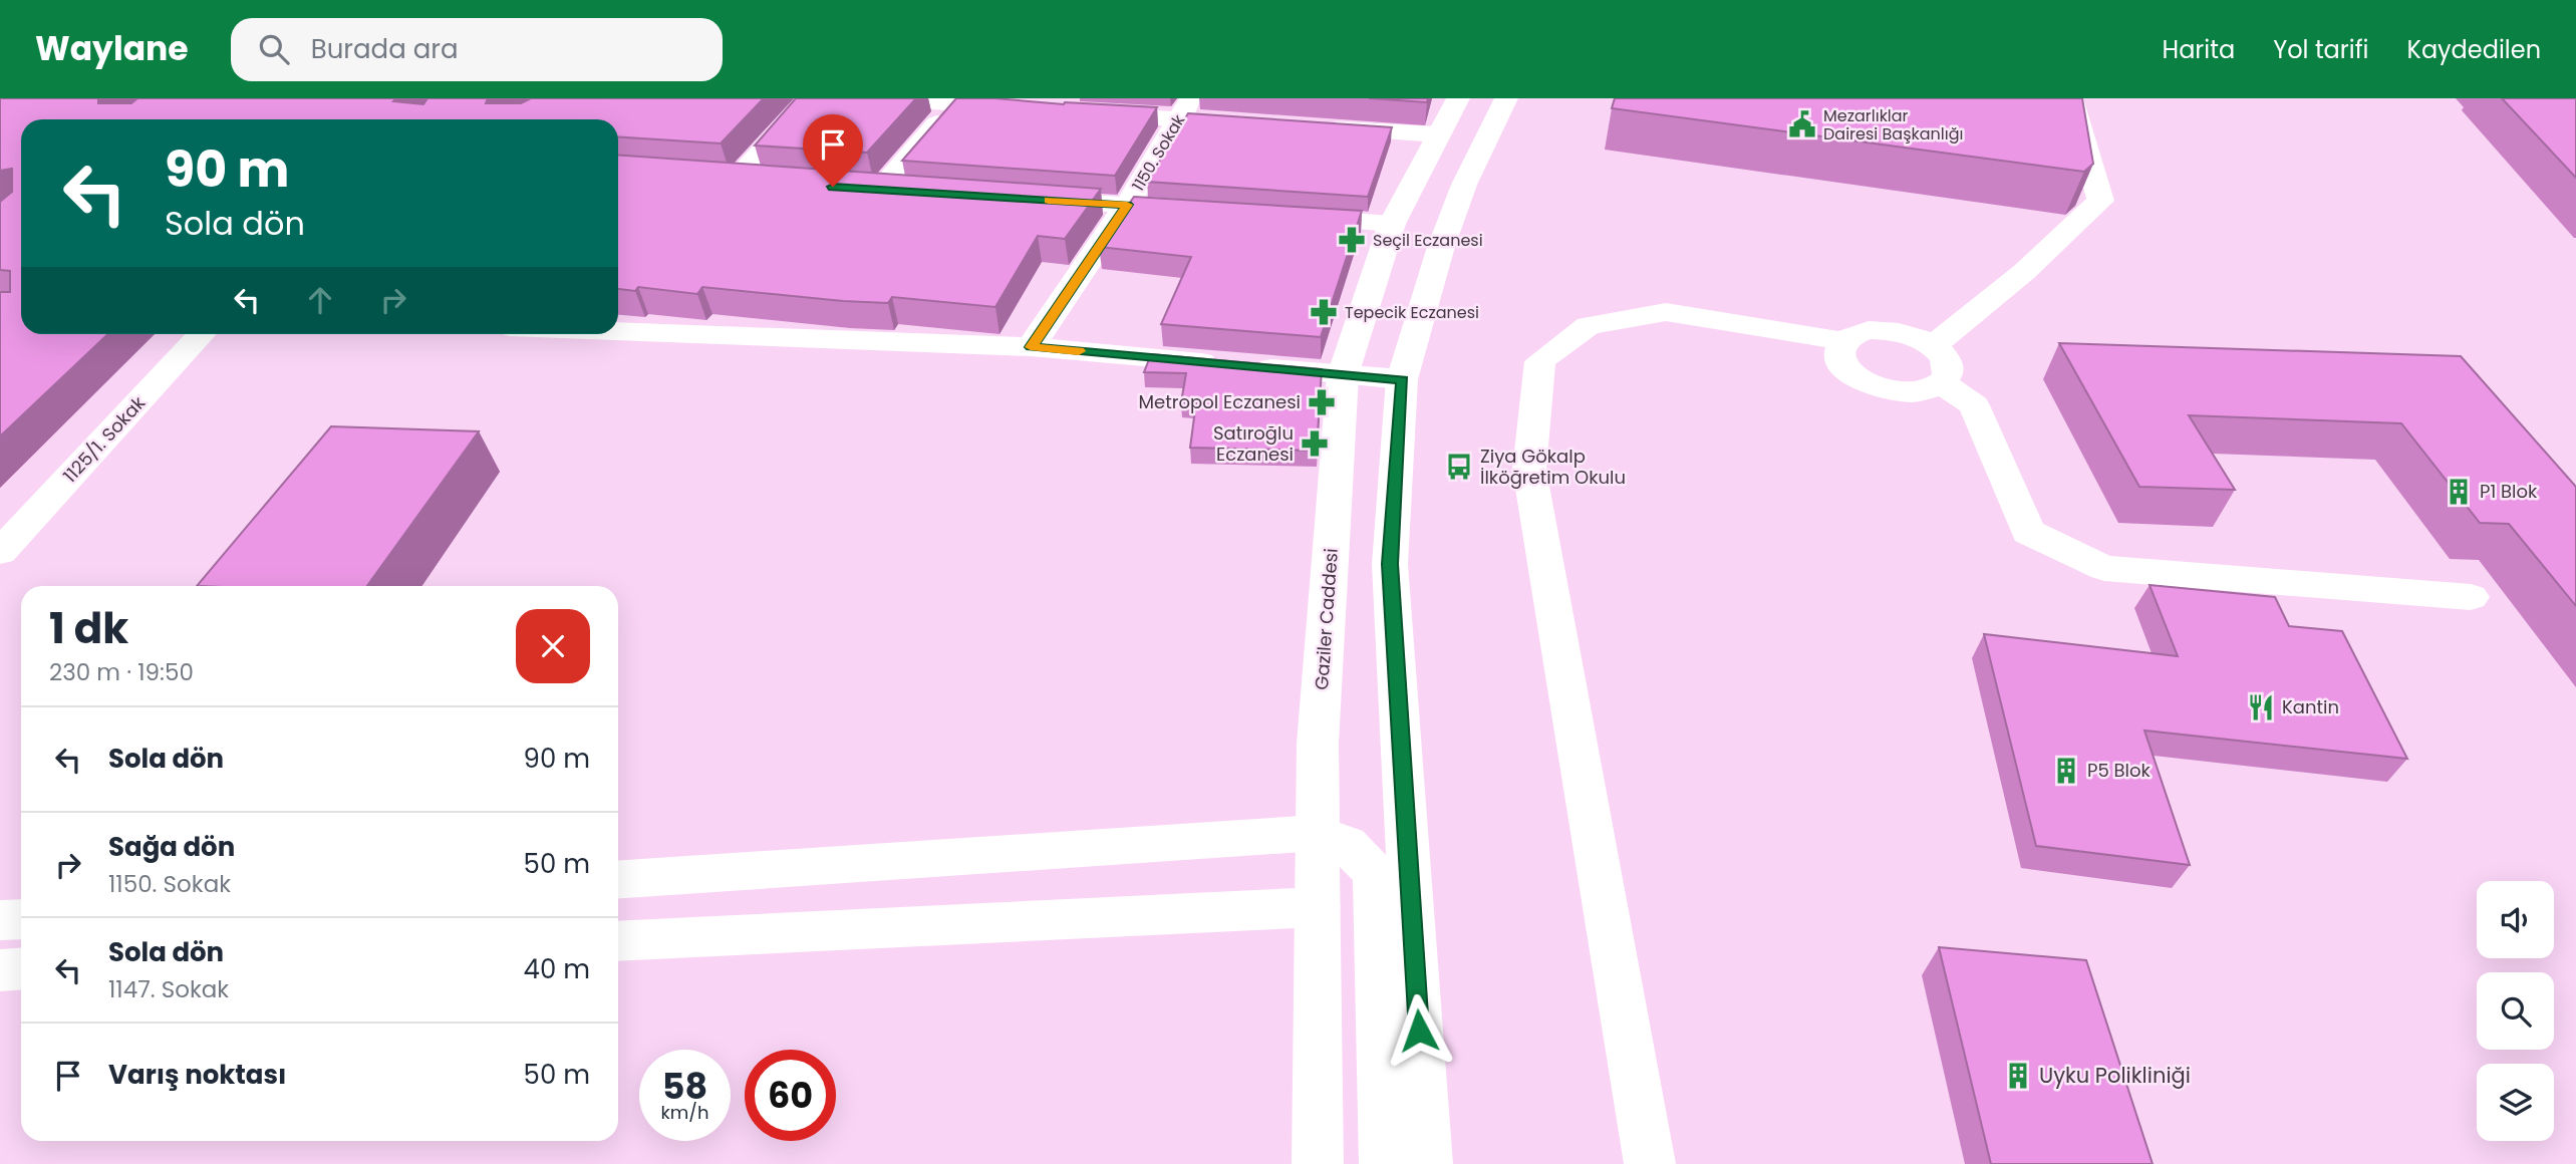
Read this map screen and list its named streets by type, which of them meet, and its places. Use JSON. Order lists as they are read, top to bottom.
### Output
{
  "streets": {
    "street": ["1150. Sokak", "1125/1. Sokak", "Gaziler Caddesi"]
  },
  "places": {
    "public building": ["Mezarlıklar Dairesi Başkanlığı"],
    "pharmacy": [
      "Seçil Eczanesi",
      "Tepecik Eczanesi",
      "Metropol Eczanesi",
      "Satıroğlu Eczanesi"
    ],
    "bus stop": ["Ziya Gökalp İlköğretim Okulu"],
    "building": ["P1 Blok", "P5 Blok", "Uyku Polikliniği"],
    "restaurant": ["Kantin"]
  },
  "page": {
    "header": "Waylane",
    "search": "Burada ara",
    "nav": ["Harita", "Yol tarifi", "Kaydedilen"],
    "turn": ["90 m", "Sola dön"],
    "heading": ["1 dk", "230 m · 19:50"],
    "list": [
      {
        "name": "Sola dön",
        "value": "90 m"
      },
      {
        "name": "Sağa dön",
        "note": "1150. Sokak",
        "value": "50 m"
      },
      {
        "name": "Sola dön",
        "note": "1147. Sokak",
        "value": "40 m"
      },
      {
        "name": "Varış noktası",
        "value": "50 m"
      }
    ],
    "speed": "58 km/h",
    "limit": "60"
  }
}
